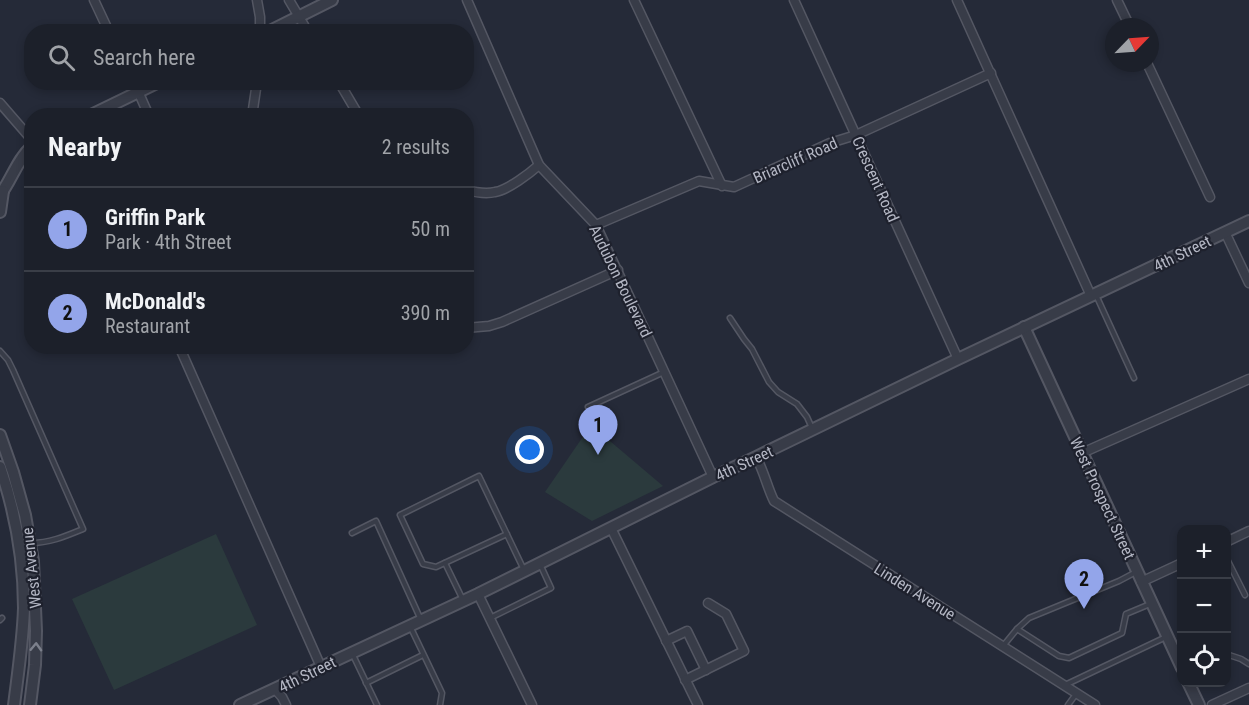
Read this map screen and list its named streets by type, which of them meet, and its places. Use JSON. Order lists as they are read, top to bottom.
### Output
{
  "streets": {
    "street": [
      "Briarcliff Road",
      "Crescent Road",
      "4th Street",
      "Audubon Boulevard",
      "West Prospect Street",
      "West Avenue",
      "Linden Avenue"
    ]
  },
  "crossings": [
    ["Briarcliff Road", "Crescent Road"],
    ["Briarcliff Road", "Audubon Boulevard"],
    ["Crescent Road", "4th Street"],
    ["4th Street", "Audubon Boulevard"],
    ["4th Street", "West Prospect Street"],
    ["4th Street", "Linden Avenue"]
  ],
  "north": "top right",
  "page": {
    "search": "Search here",
    "heading": ["Nearby", "2 results"],
    "list": [
      {
        "mark": "1",
        "name": "Griffin Park",
        "note": "Park · 4th Street",
        "value": "50 m"
      },
      {
        "mark": "2",
        "name": "McDonald's",
        "note": "Restaurant",
        "value": "390 m"
      }
    ],
    "pins": ["1", "2"],
    "map_buttons": ["+", "−"]
  }
}
